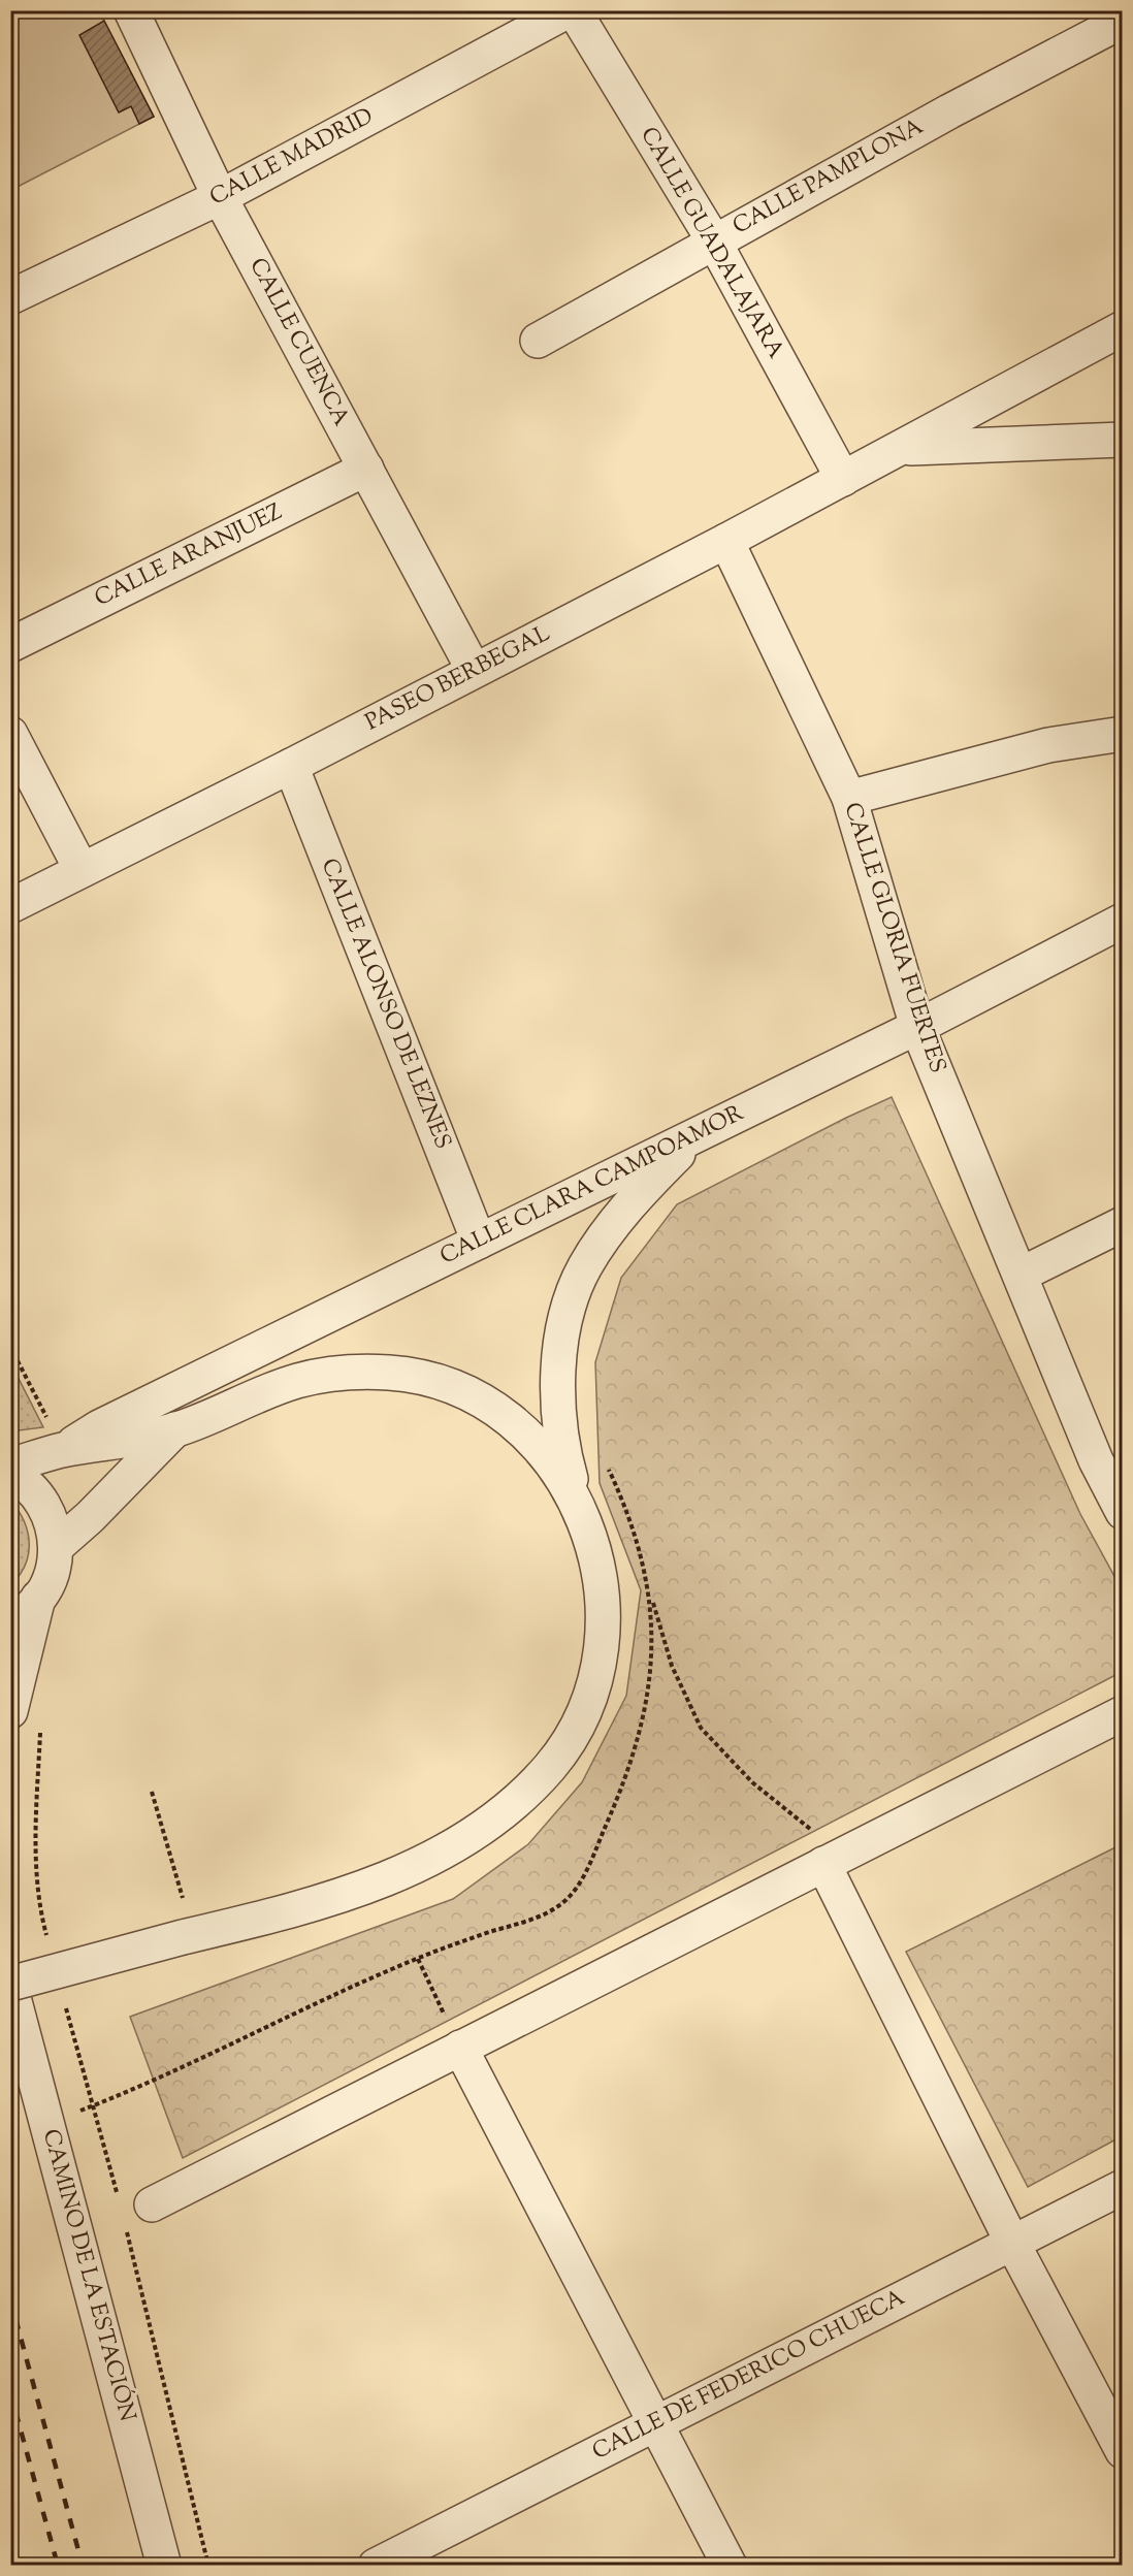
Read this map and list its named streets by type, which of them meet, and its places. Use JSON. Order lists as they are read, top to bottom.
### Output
{
  "streets": {
    "street": [
      "CALLE MADRID",
      "CALLE PAMPLONA",
      "CALLE GUADALAJARA",
      "CALLE CUENCA",
      "CALLE ARANJUEZ",
      "PASEO BERBEGAL",
      "CALLE GLORIA FUERTES",
      "CALLE ALONSO DE LEZNES",
      "CALLE CLARA CAMPOAMOR",
      "CAMINO DE LA ESTACIÓN",
      "CALLE DE FEDERICO CHUECA"
    ]
  },
  "crossings": [
    ["CALLE MADRID", "CALLE GUADALAJARA"],
    ["CALLE MADRID", "CALLE CUENCA"],
    ["CALLE PAMPLONA", "CALLE GUADALAJARA"],
    ["CALLE GUADALAJARA", "PASEO BERBEGAL"],
    ["CALLE CUENCA", "CALLE ARANJUEZ"],
    ["CALLE CUENCA", "PASEO BERBEGAL"],
    ["PASEO BERBEGAL", "CALLE GLORIA FUERTES"],
    ["PASEO BERBEGAL", "CALLE ALONSO DE LEZNES"],
    ["CALLE GLORIA FUERTES", "CALLE CLARA CAMPOAMOR"],
    ["CALLE ALONSO DE LEZNES", "CALLE CLARA CAMPOAMOR"]
  ]
}
